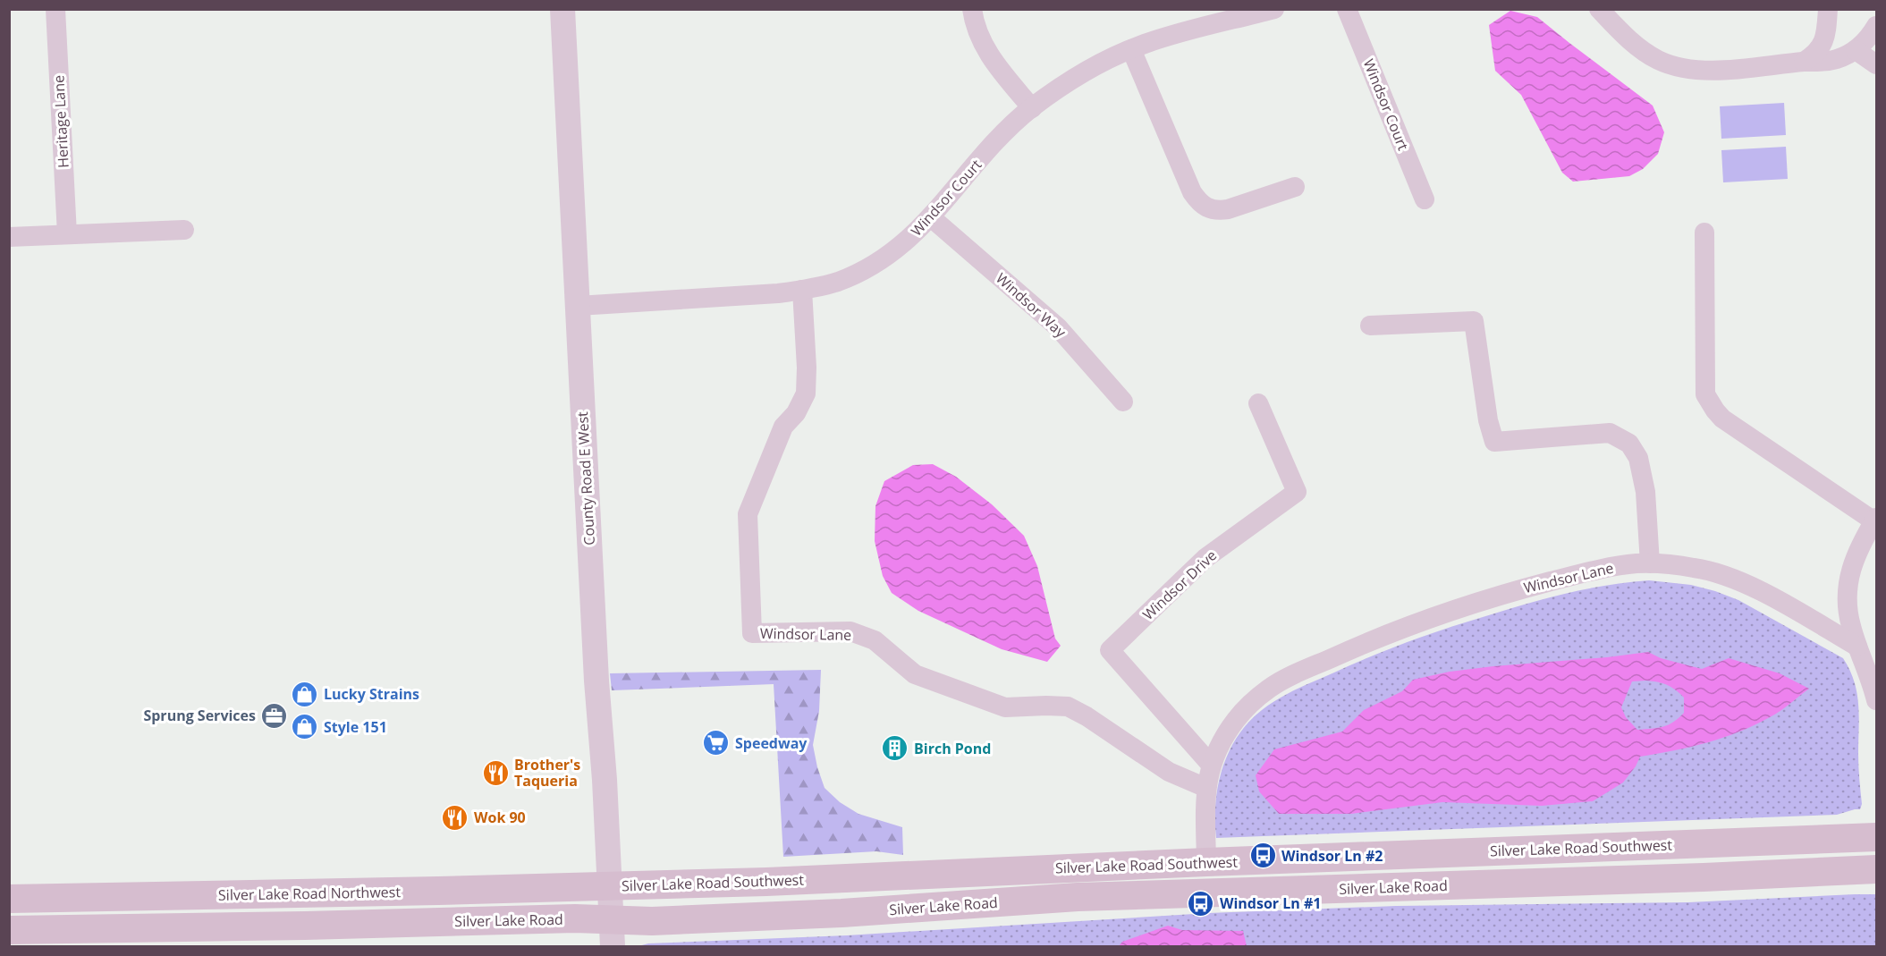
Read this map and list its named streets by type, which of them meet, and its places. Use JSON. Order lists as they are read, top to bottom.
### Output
{
  "streets": {
    "main road": ["Silver Lake Road Southwest", "Silver Lake Road", "Silver Lake Road Northwest"],
    "street": [
      "Windsor Court",
      "Heritage Lane",
      "Windsor Way",
      "County Road E West",
      "Windsor Lane",
      "Windsor Drive"
    ]
  },
  "crossings": [
    ["Windsor Court", "Windsor Way"],
    ["Windsor Court", "County Road E West"],
    ["Windsor Court", "Windsor Lane"],
    ["County Road E West", "Silver Lake Road Southwest"],
    ["County Road E West", "Silver Lake Road"],
    ["County Road E West", "Silver Lake Road Northwest"],
    ["Windsor Lane", "Windsor Drive"],
    ["Windsor Lane", "Silver Lake Road Southwest"],
    ["Silver Lake Road Southwest", "Silver Lake Road Northwest"]
  ],
  "places": {
    "shop": ["Lucky Strains", "Style 151"],
    "office": ["Sprung Services"],
    "supermarket": ["Speedway"],
    "building": ["Birch Pond"],
    "restaurant": ["Brother's Taqueria", "Wok 90"],
    "bus stop": ["Windsor Ln #2", "Windsor Ln #1"]
  }
}
